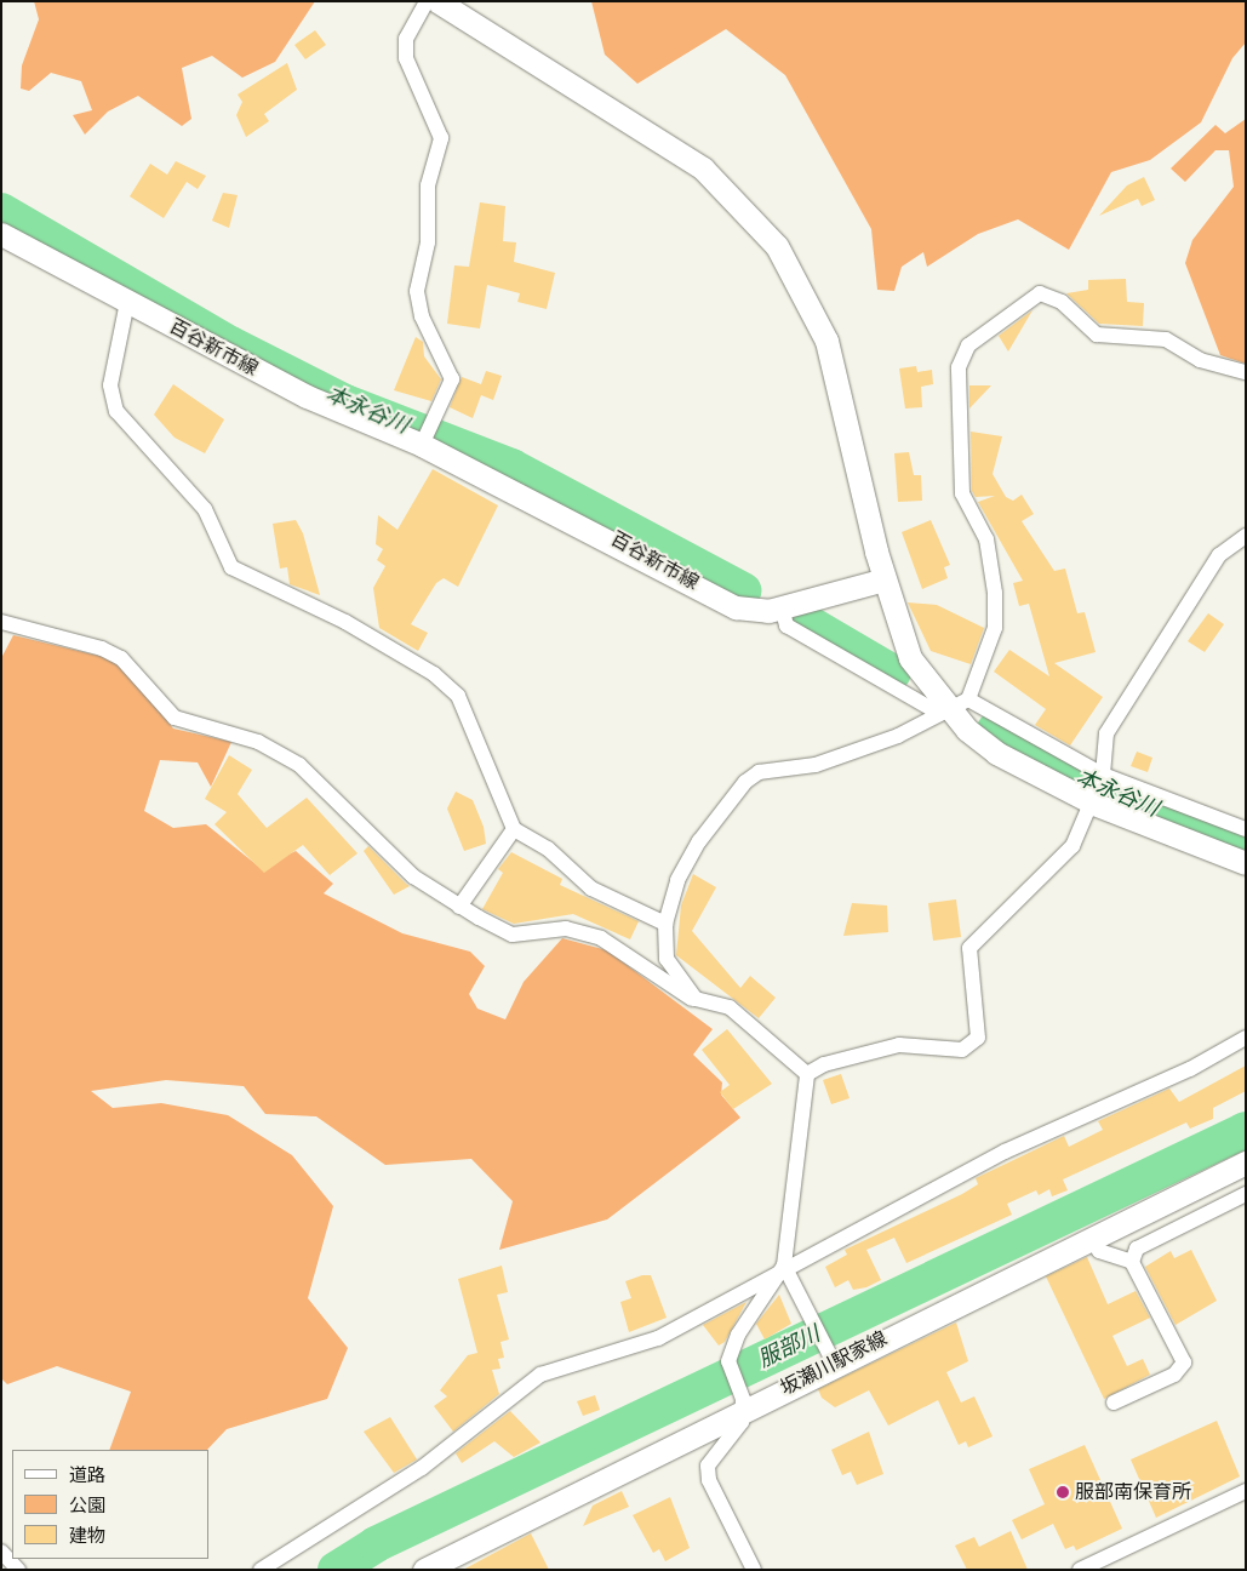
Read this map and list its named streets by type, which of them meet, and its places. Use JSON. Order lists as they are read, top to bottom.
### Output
{
  "streets": {
    "main road": ["百谷新市線", "坂瀬川駅家線"]
  },
  "water": ["本永谷川", "服部川"],
  "places": ["服部南保育所"],
  "legend": ["道路", "公園", "建物"]
}
